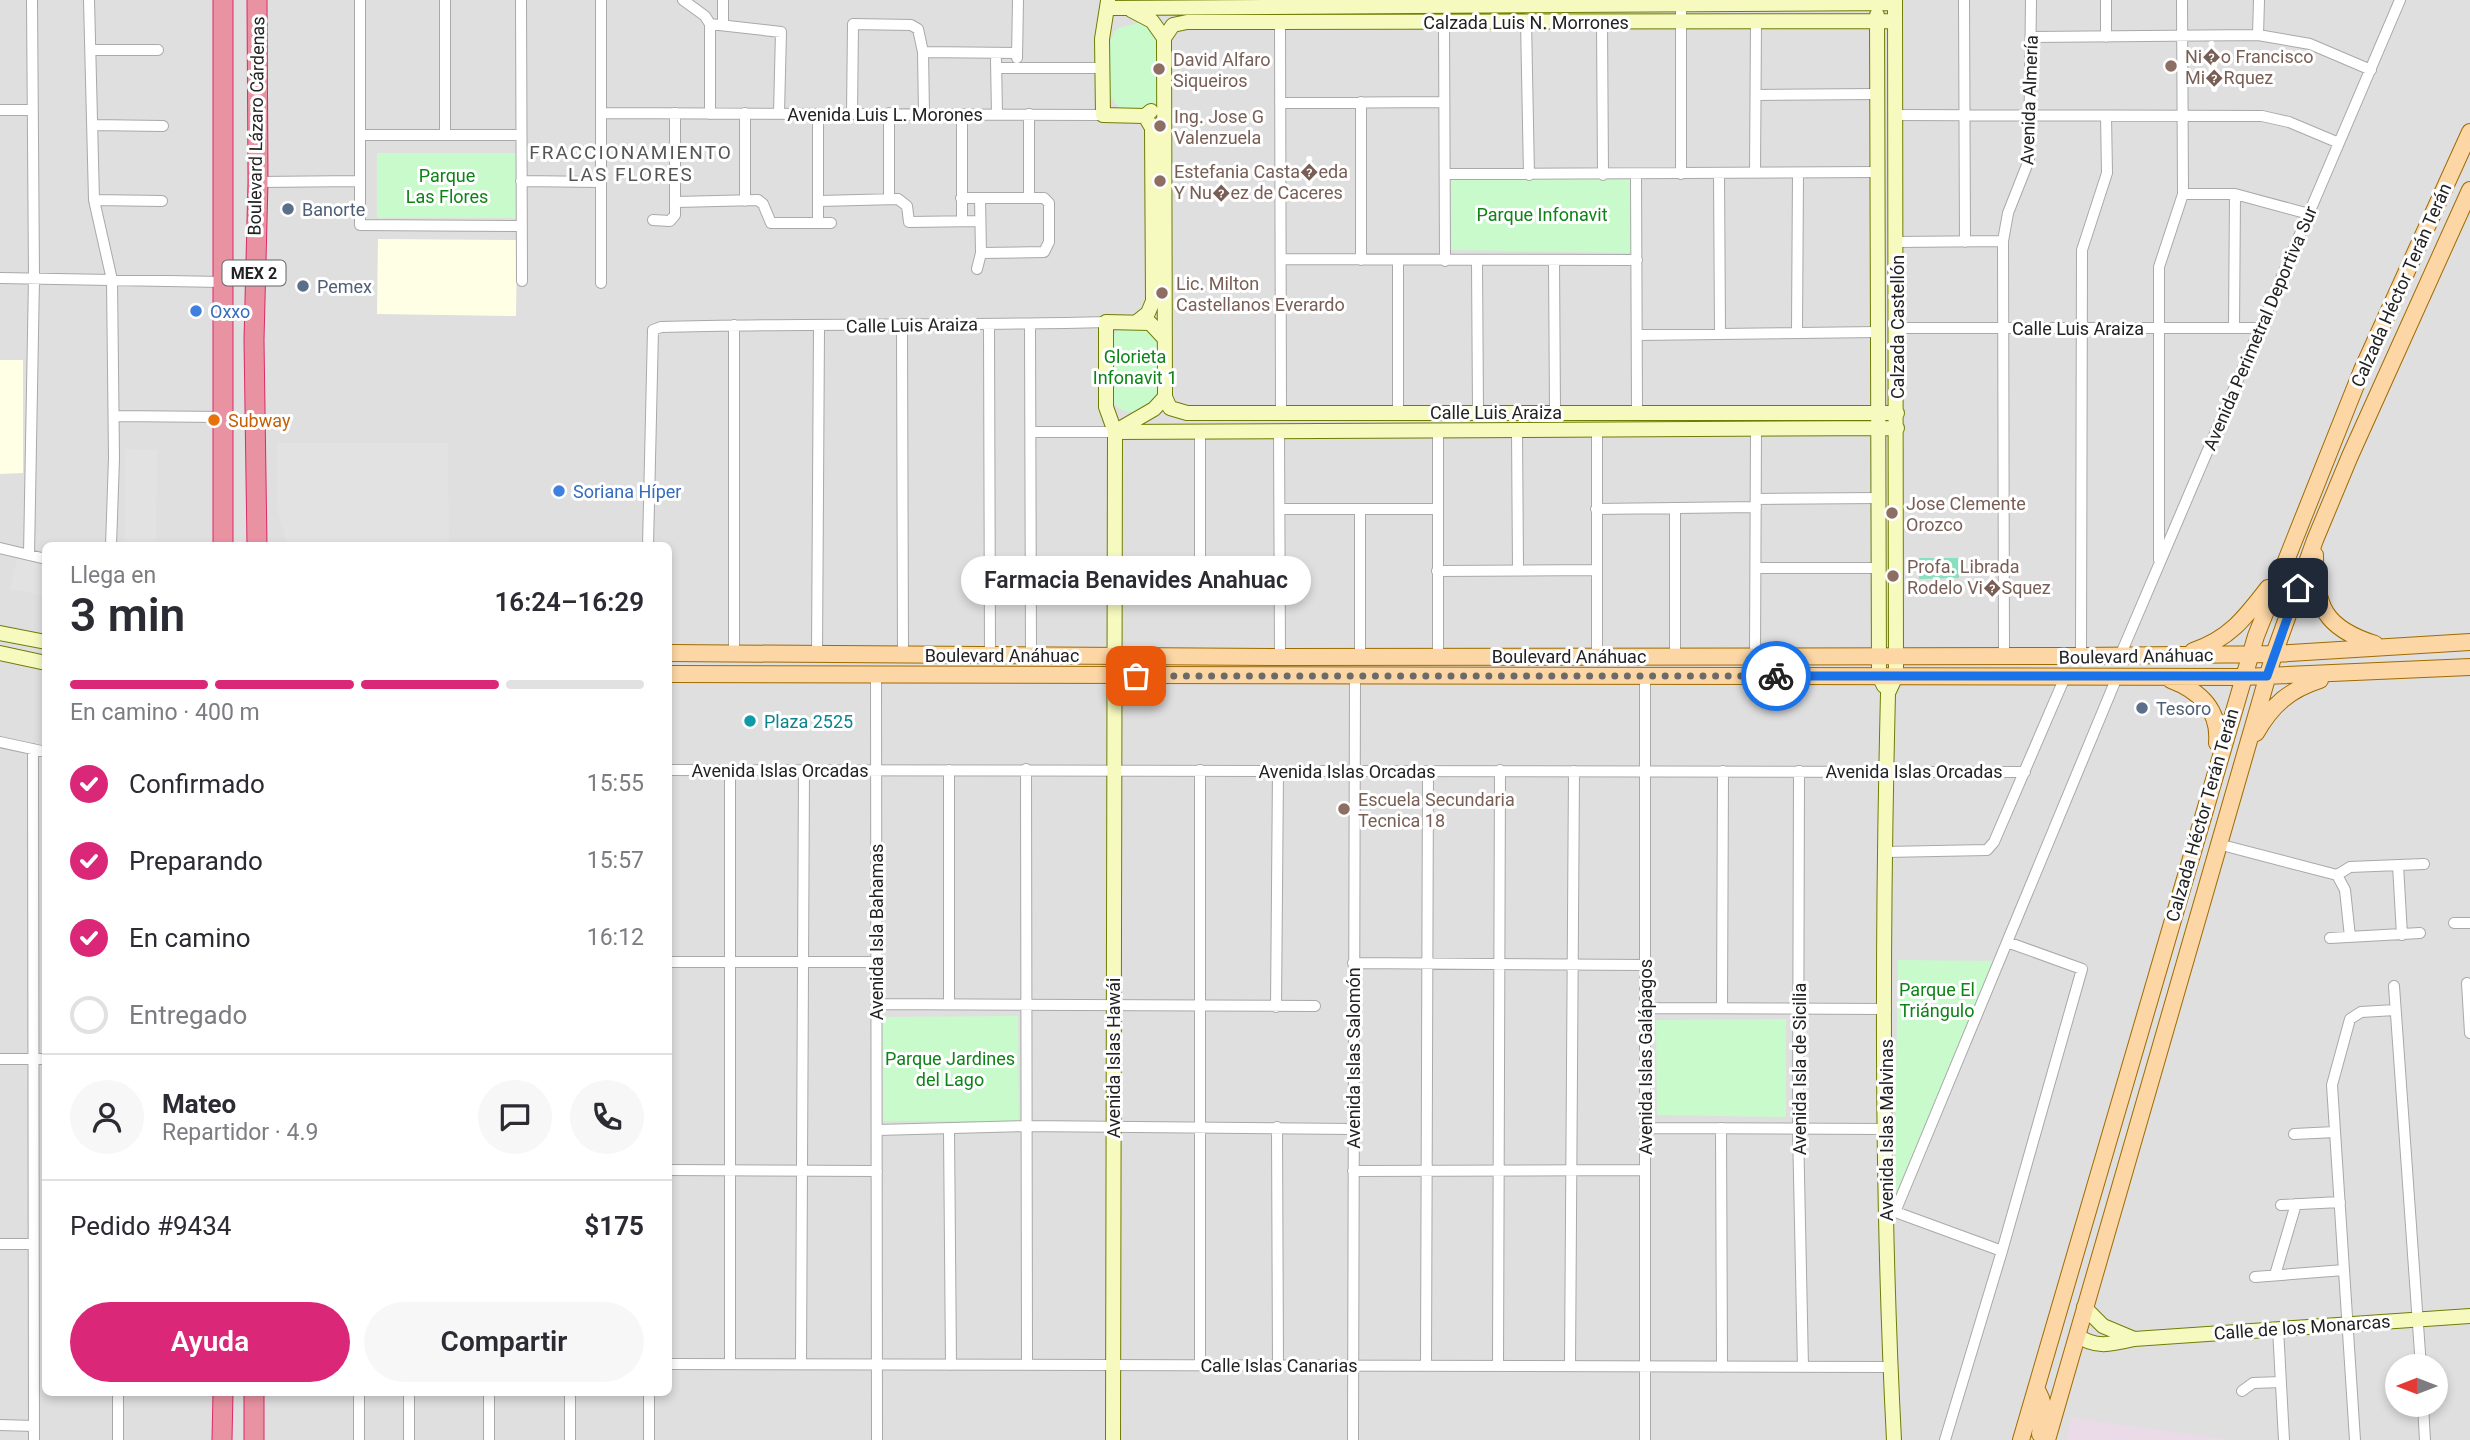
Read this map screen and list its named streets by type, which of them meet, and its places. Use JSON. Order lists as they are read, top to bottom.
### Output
{
  "streets": {
    "highway": ["Boulevard Lázaro Cárdenas", "MEX 2"],
    "main road": ["Calzada Héctor Terán Terán", "Boulevard Anáhuac"],
    "street": [
      "Calzada Luis N. Morrones",
      "Avenida Almería",
      "Avenida Luis L. Morones",
      "Calle Luis Araiza",
      "Calzada Castellón",
      "Avenida Perimetral Deportiva Sur",
      "Avenida Islas Orcadas",
      "Avenida Isla Bahamas",
      "Avenida Islas Galápagos",
      "Avenida Islas Hawái",
      "Avenida Islas Salomón",
      "Avenida Isla de Sicilia",
      "Avenida Islas Malvinas",
      "Calle de los Monarcas",
      "Calle Islas Canarias"
    ]
  },
  "crossings": [
    ["Calzada Luis N. Morrones", "Calzada Castellón"],
    ["Avenida Almería", "Calle Luis Araiza"],
    ["Avenida Almería", "Boulevard Anáhuac"],
    ["Calzada Héctor Terán Terán", "Boulevard Anáhuac"],
    ["Calzada Héctor Terán Terán", "Calle de los Monarcas"],
    ["Calle Luis Araiza", "Calzada Castellón"],
    ["Calle Luis Araiza", "Avenida Perimetral Deportiva Sur"],
    ["Calle Luis Araiza", "Avenida Islas Hawái"],
    ["Calzada Castellón", "Boulevard Anáhuac"],
    ["Calzada Castellón", "Avenida Islas Malvinas"],
    ["Avenida Perimetral Deportiva Sur", "Boulevard Anáhuac"],
    ["Boulevard Anáhuac", "Avenida Isla Bahamas"],
    ["Boulevard Anáhuac", "Avenida Islas Galápagos"],
    ["Boulevard Anáhuac", "Avenida Islas Hawái"],
    ["Boulevard Anáhuac", "Avenida Islas Salomón"],
    ["Boulevard Anáhuac", "Avenida Islas Malvinas"],
    ["Avenida Islas Orcadas", "Avenida Isla Bahamas"],
    ["Avenida Islas Orcadas", "Avenida Islas Galápagos"],
    ["Avenida Islas Orcadas", "Avenida Islas Hawái"],
    ["Avenida Islas Orcadas", "Avenida Islas Salomón"],
    ["Avenida Islas Orcadas", "Avenida Isla de Sicilia"],
    ["Avenida Islas Orcadas", "Avenida Islas Malvinas"],
    ["Avenida Isla Bahamas", "Calle Islas Canarias"],
    ["Avenida Islas Galápagos", "Calle Islas Canarias"],
    ["Avenida Islas Hawái", "Calle Islas Canarias"],
    ["Avenida Islas Salomón", "Calle Islas Canarias"],
    ["Avenida Isla de Sicilia", "Calle Islas Canarias"],
    ["Avenida Islas Malvinas", "Calle Islas Canarias"]
  ],
  "districts": ["FRACCIONAMIENTO LAS FLORES"],
  "parks": [
    "Parque Las Flores",
    "Parque Infonavit",
    "Glorieta Infonavit 1",
    "Parque El Triángulo",
    "Parque Jardines del Lago"
  ],
  "places": [
    "Ni�o Francisco Mi�Rquez",
    "David Alfaro Siqueiros",
    "Ing. Jose G Valenzuela",
    "Estefania Casta�eda Y Nu�ez de Caceres",
    "Banorte",
    "Pemex",
    "Lic. Milton Castellanos Everardo",
    "Oxxo",
    "Subway",
    "Soriana Híper",
    "Jose Clemente Orozco",
    "Profa. Librada Rodelo Vi�Squez",
    "Farmacia Benavides Anahuac",
    "Tesoro",
    "Plaza 2525",
    "Escuela Secundaria Tecnica 18"
  ],
  "north": "left",
  "page": {
    "heading": ["3 min", "Llega en", "16:24–16:29"],
    "panel": [
      "Mateo",
      "Repartidor · 4.9",
      "Pedido #9434",
      "$175"
    ],
    "bubble": "Farmacia Benavides Anahuac",
    "bar": "En camino · 400 m",
    "list": [
      ["Confirmado", "15:55"],
      ["Preparando", "15:57"],
      ["En camino", "16:12"],
      "Entregado"
    ],
    "buttons": ["Ayuda", "Compartir"]
  }
}
